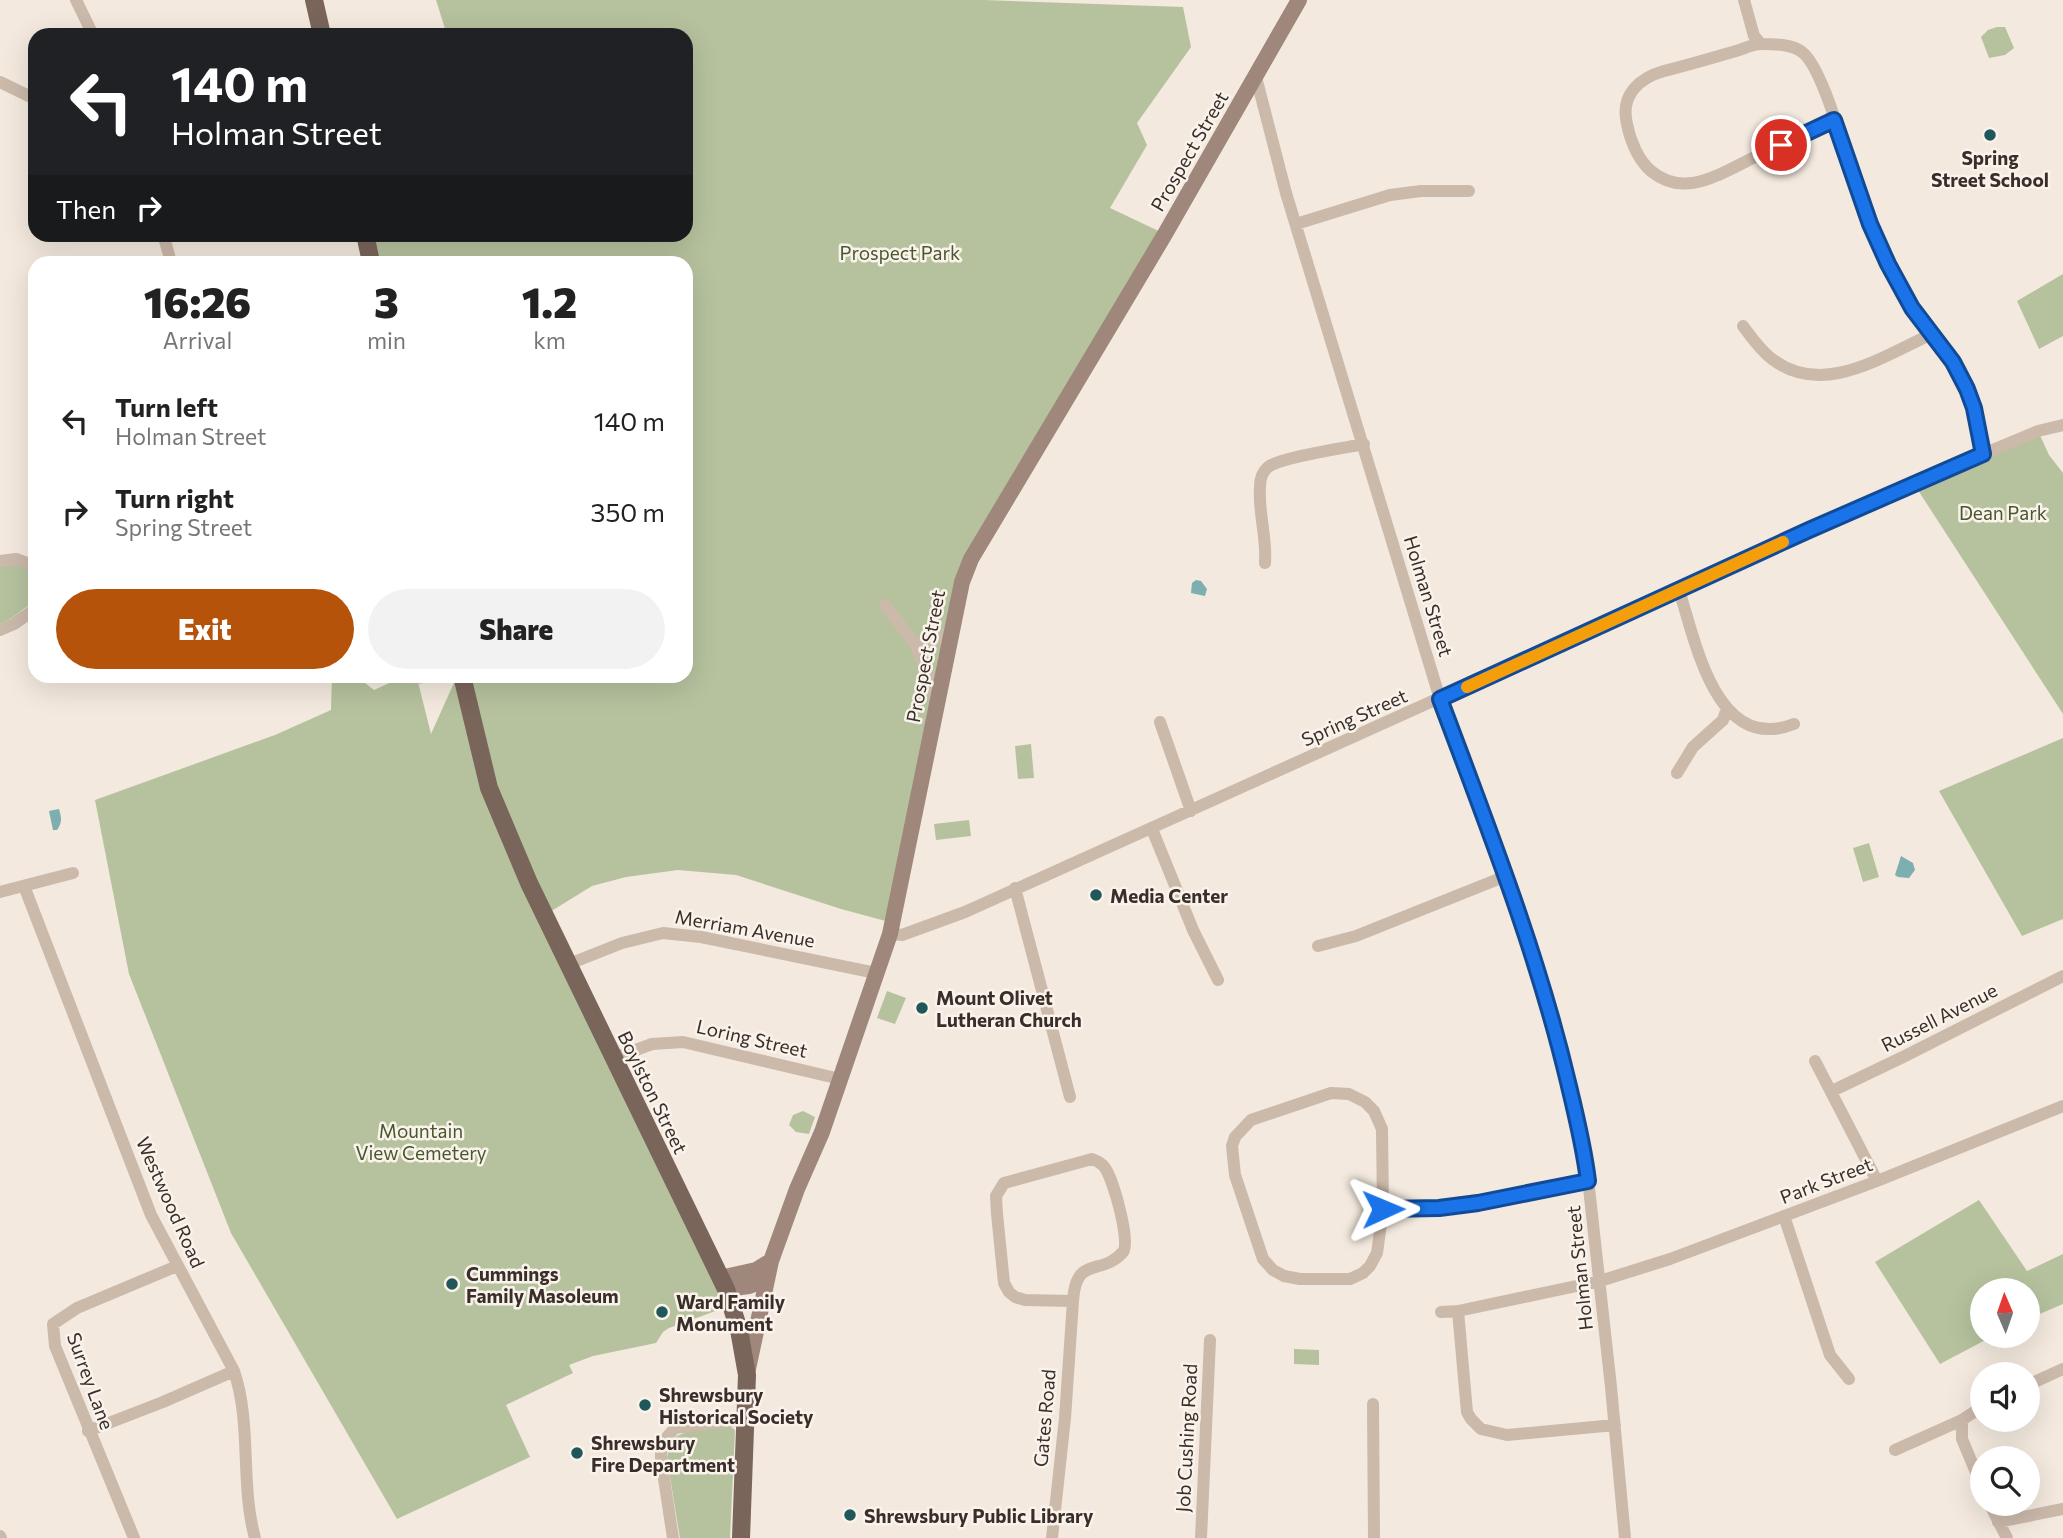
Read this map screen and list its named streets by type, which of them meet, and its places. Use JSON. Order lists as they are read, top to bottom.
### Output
{
  "streets": {
    "main road": ["Boylston Street"],
    "street": [
      "Prospect Street",
      "Holman Street",
      "Spring Street",
      "Merriam Avenue",
      "Russell Avenue",
      "Loring Street",
      "Park Street",
      "Westwood Road",
      "Surrey Lane",
      "Gates Road",
      "Job Cushing Road"
    ]
  },
  "crossings": [
    ["Prospect Street", "Holman Street"],
    ["Prospect Street", "Spring Street"],
    ["Prospect Street", "Merriam Avenue"],
    ["Prospect Street", "Loring Street"],
    ["Prospect Street", "Boylston Street"],
    ["Holman Street", "Spring Street"],
    ["Holman Street", "Park Street"],
    ["Merriam Avenue", "Boylston Street"],
    ["Loring Street", "Boylston Street"],
    ["Westwood Road", "Surrey Lane"]
  ],
  "parks": ["Prospect Park", "Dean Park", "Mountain View Cemetery"],
  "places": [
    "Spring Street School",
    "Media Center",
    "Mount Olivet Lutheran Church",
    "Cummings Family Masoleum",
    "Ward Family Monument",
    "Shrewsbury Historical Society",
    "Shrewsbury Fire Department",
    "Shrewsbury Public Library"
  ],
  "north": "top",
  "page": {
    "turn": ["140 m", "Holman Street"],
    "then": "Then",
    "eta": [
      "16:26",
      "Arrival",
      "3",
      "min",
      "1.2",
      "km"
    ],
    "list": [
      {
        "name": "Turn left",
        "note": "Holman Street",
        "value": "140 m"
      },
      {
        "name": "Turn right",
        "note": "Spring Street",
        "value": "350 m"
      }
    ],
    "buttons": ["Exit", "Share"]
  }
}
